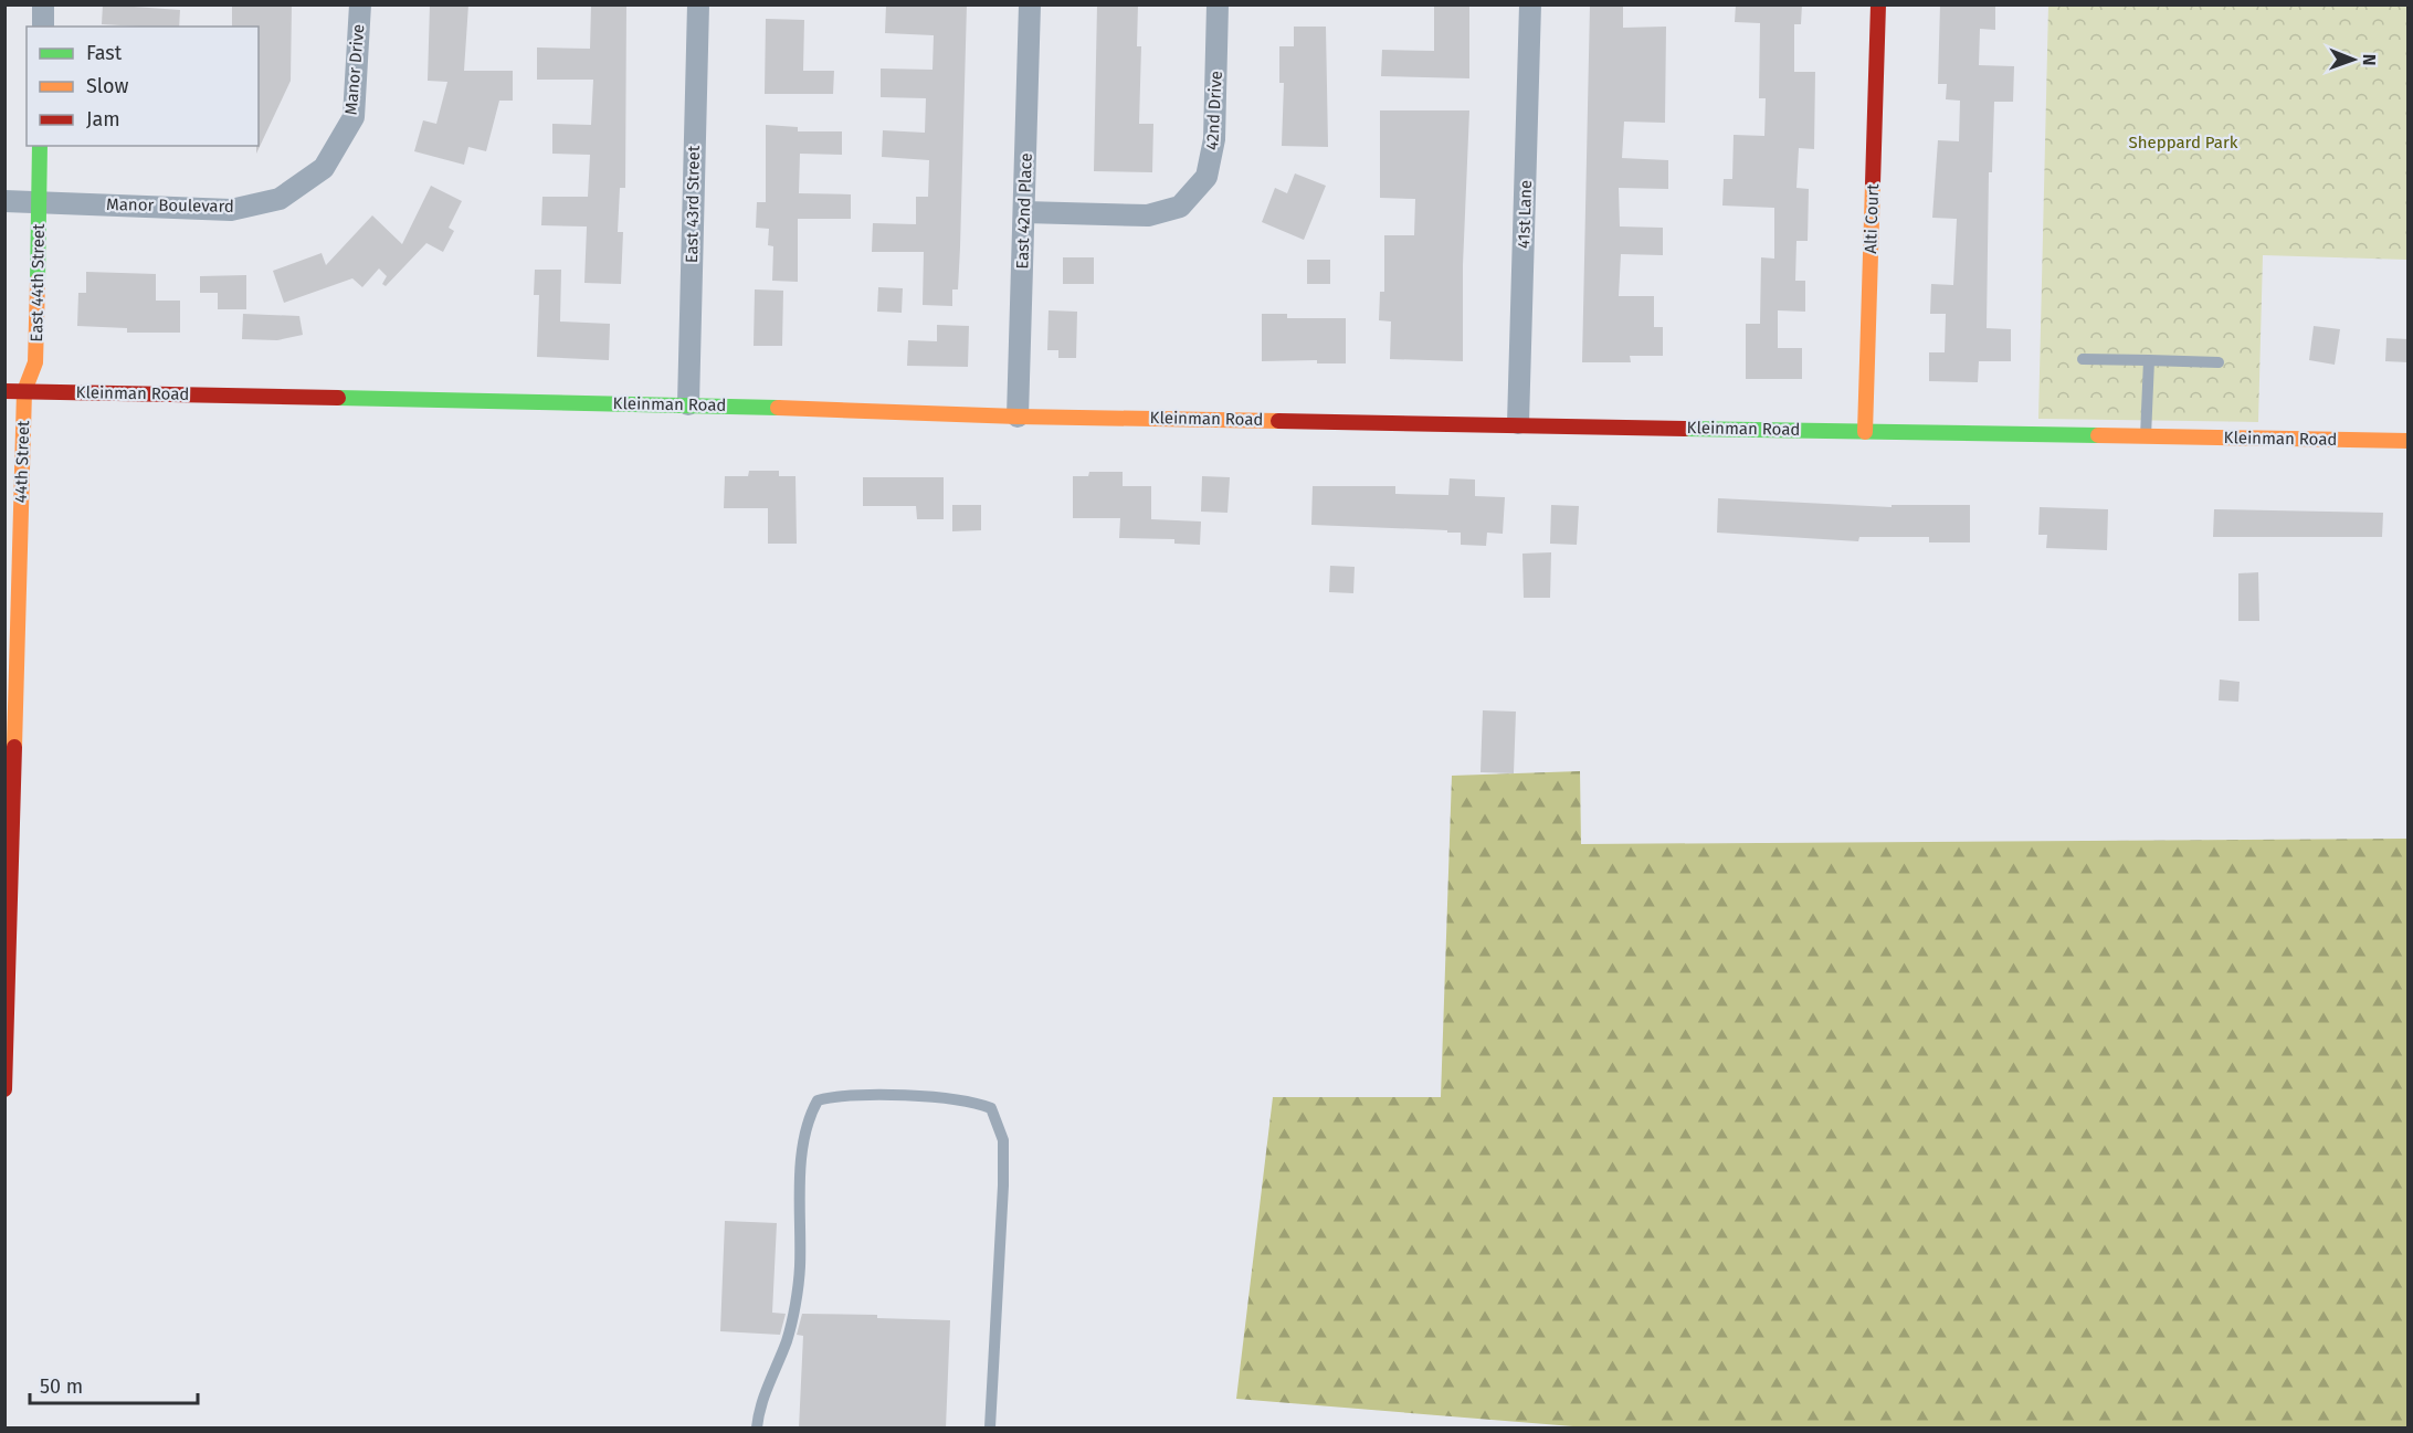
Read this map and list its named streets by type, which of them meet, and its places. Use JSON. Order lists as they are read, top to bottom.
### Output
{
  "streets": {
    "street": [
      "Manor Drive",
      "42nd Drive",
      "East 43rd Street",
      "Manor Boulevard",
      "East 42nd Place",
      "41st Lane",
      "Alti Court",
      "East 44th Street",
      "Kleinman Road",
      "44th Street"
    ]
  },
  "crossings": [
    ["Manor Drive", "Manor Boulevard"],
    ["42nd Drive", "East 42nd Place"],
    ["East 43rd Street", "Kleinman Road"],
    ["Manor Boulevard", "East 44th Street"],
    ["East 42nd Place", "Kleinman Road"],
    ["41st Lane", "Kleinman Road"],
    ["Alti Court", "Kleinman Road"],
    ["East 44th Street", "Kleinman Road"],
    ["East 44th Street", "44th Street"],
    ["Kleinman Road", "44th Street"]
  ],
  "parks": ["Sheppard Park"],
  "legend": ["Fast", "Slow", "Jam"],
  "scale_bar": "50 m",
  "north": "right"
}
